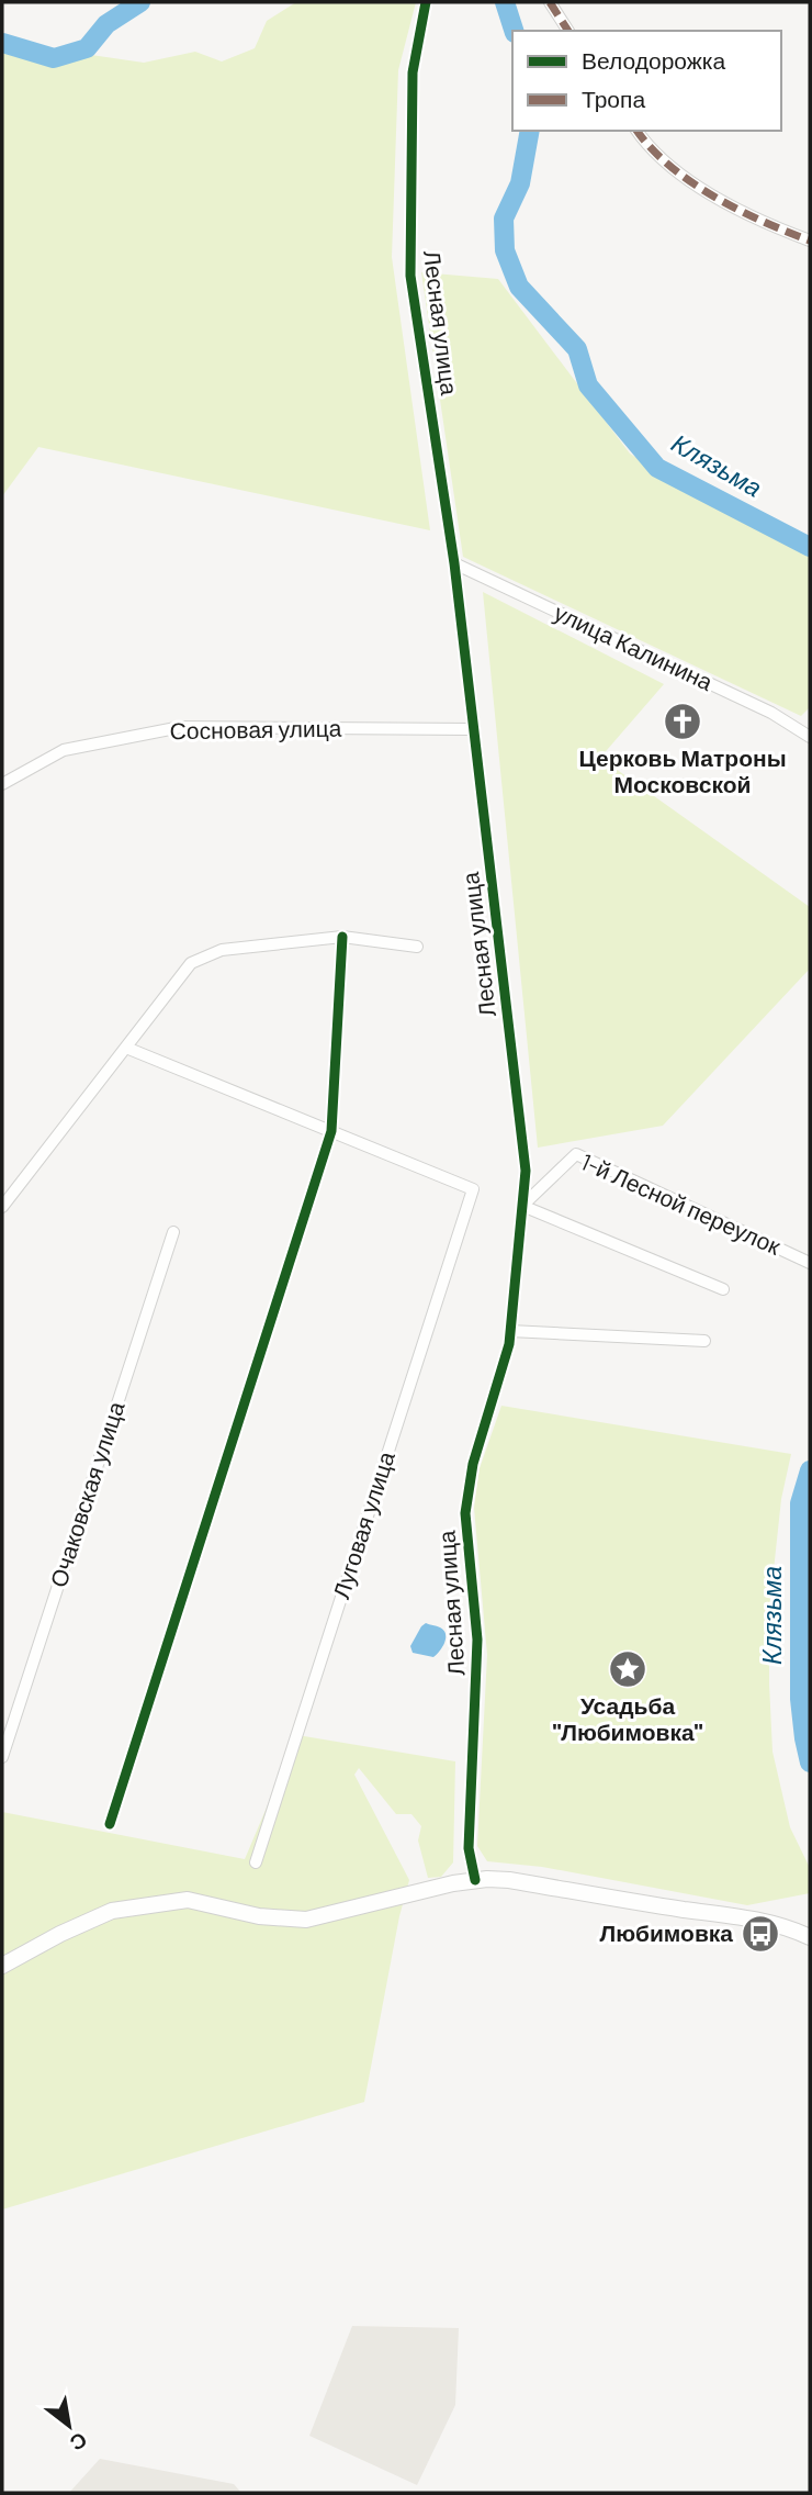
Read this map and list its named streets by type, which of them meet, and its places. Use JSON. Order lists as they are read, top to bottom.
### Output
{
  "streets": {
    "street": [
      "Лесная улица",
      "улица Калинина",
      "Сосновая улица",
      "1-й Лесной переулок",
      "Очаковская улица",
      "Луговая улица"
    ]
  },
  "crossings": [
    ["Лесная улица", "улица Калинина"],
    ["Лесная улица", "Сосновая улица"],
    ["Лесная улица", "1-й Лесной переулок"]
  ],
  "water": ["Клязьма"],
  "places": {
    "church": ["Церковь Матроны Московской"],
    "place": ["Усадьба \"Любимовка\""],
    "bus stop": ["Любимовка"]
  },
  "legend": ["Велодорожка", "Тропа"],
  "north": "bottom right"
}
